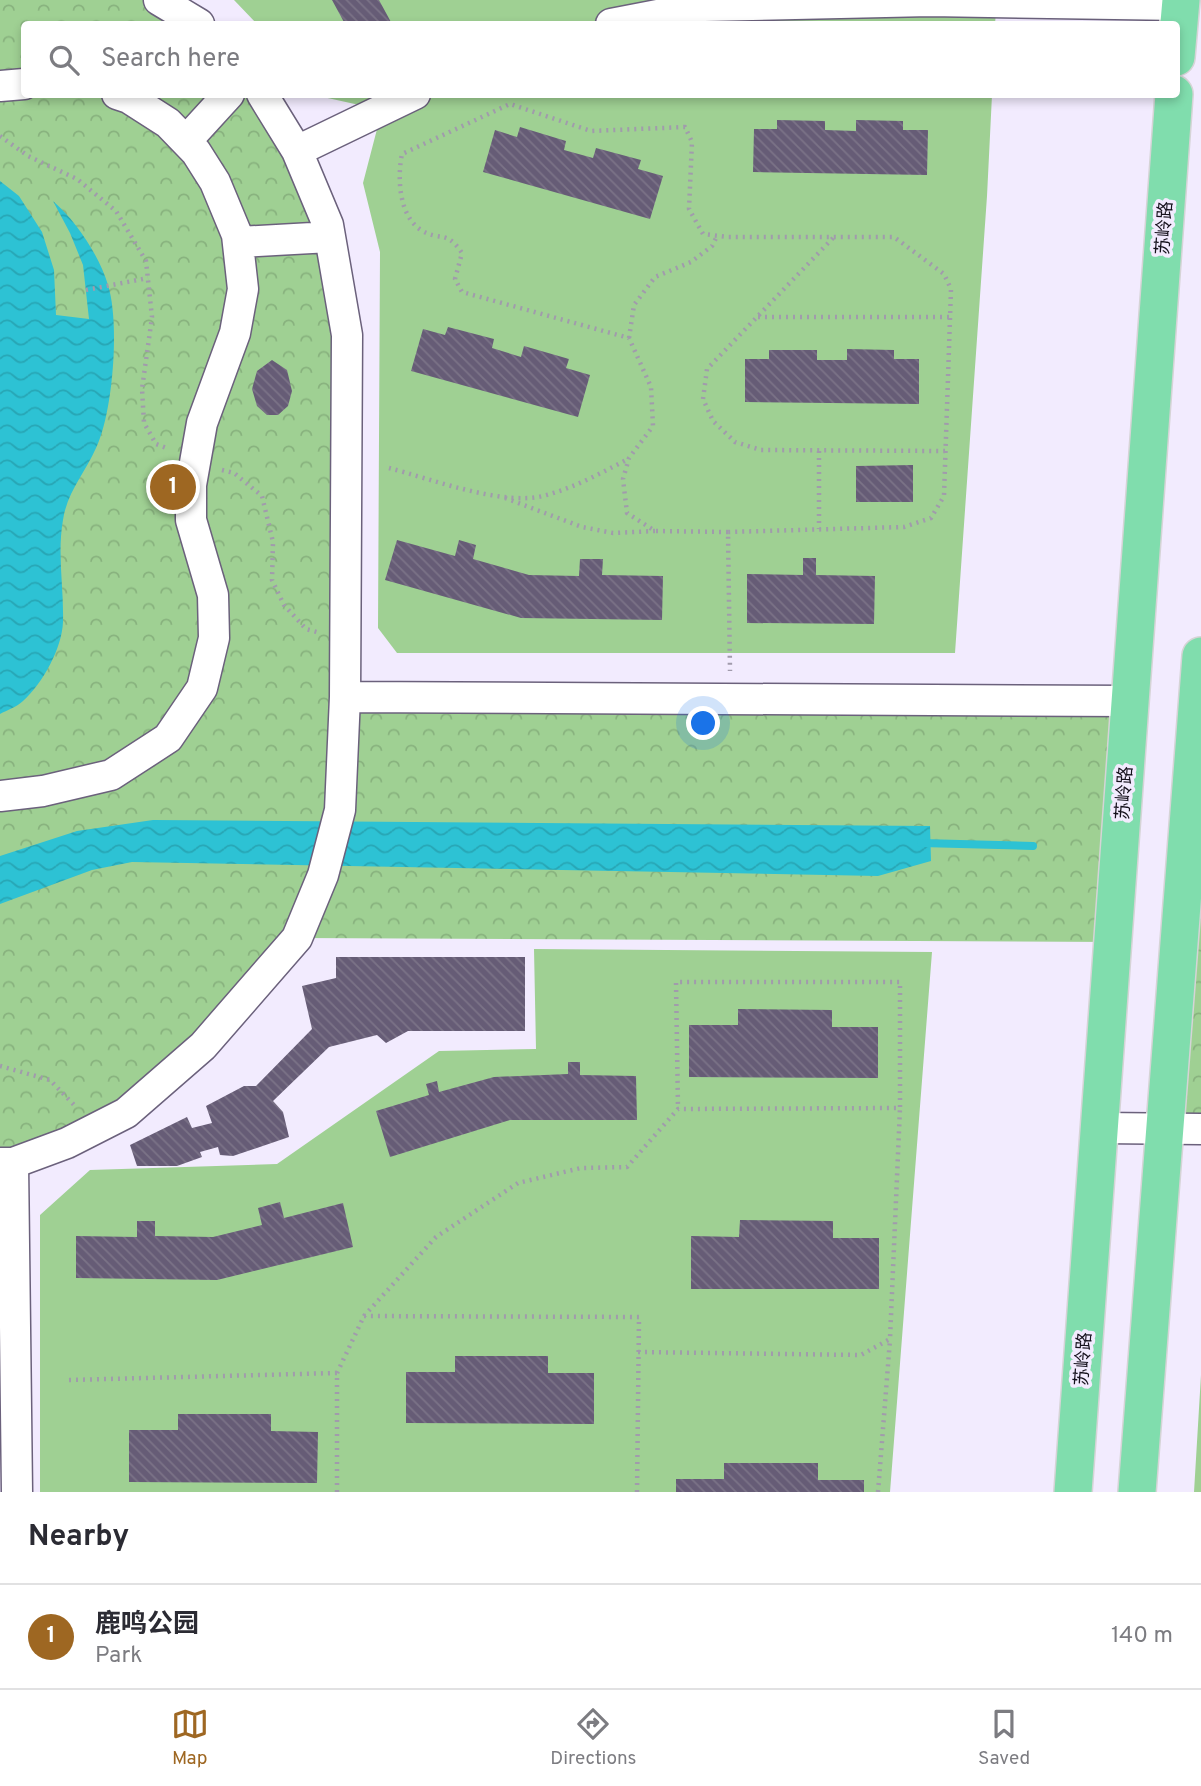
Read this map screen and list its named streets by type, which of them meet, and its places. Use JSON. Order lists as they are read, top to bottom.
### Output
{
  "streets": {
    "main road": ["苏岭路"]
  },
  "page": {
    "search": "Search here",
    "pins": "1",
    "heading": "Nearby",
    "list": [
      {
        "mark": "1",
        "name": "鹿鸣公园",
        "note": "Park",
        "value": "140 m"
      }
    ],
    "nav": ["Map", "Directions", "Saved"]
  }
}
